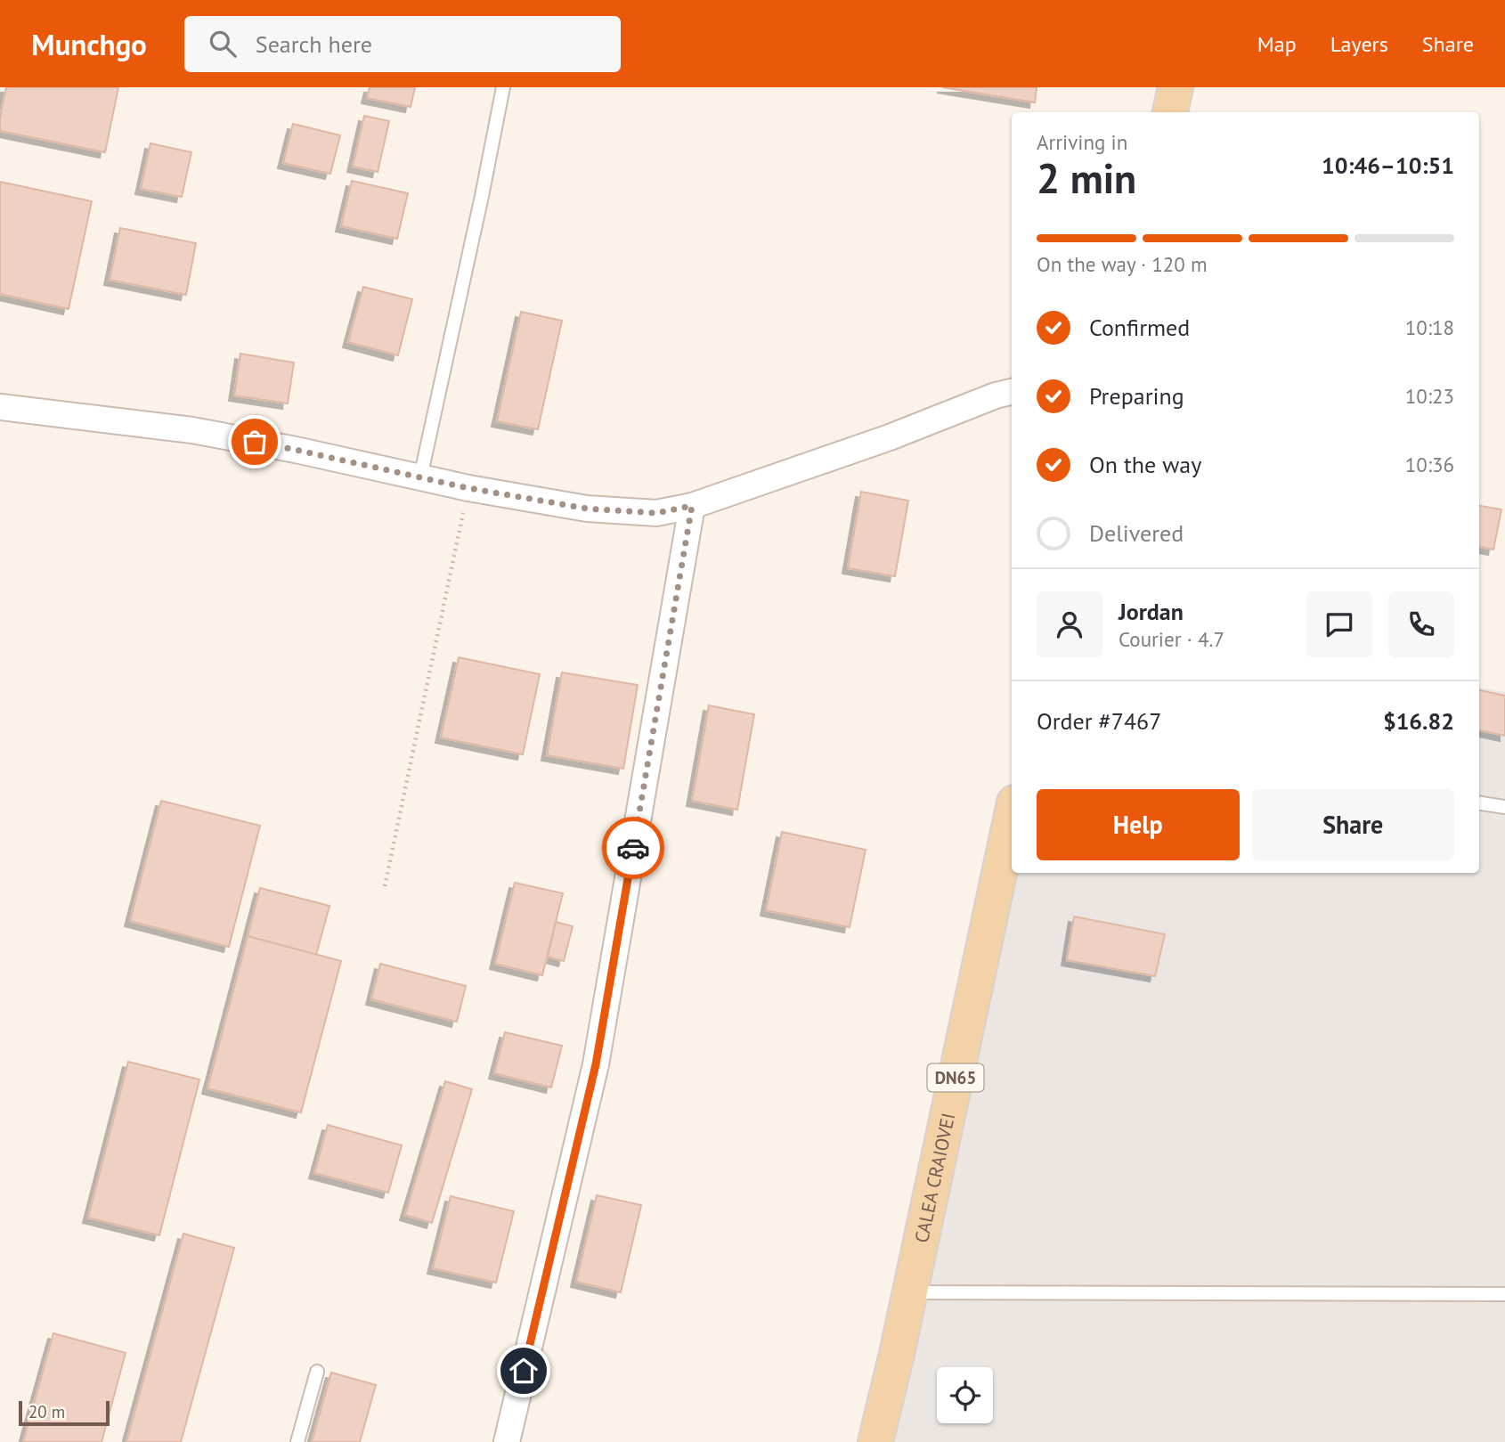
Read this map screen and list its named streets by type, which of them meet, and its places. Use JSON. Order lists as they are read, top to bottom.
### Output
{
  "streets": {
    "main road": ["DN65", "CALEA CRAIOVEI"]
  },
  "scale_bar": "20 m",
  "page": {
    "header": "Munchgo",
    "search": "Search here",
    "nav": ["Map", "Layers", "Share"],
    "heading": ["2 min", "Arriving in", "10:46–10:51"],
    "panel": [
      "Jordan",
      "Courier · 4.7",
      "Order #7467",
      "$16.82"
    ],
    "bar": "On the way · 120 m",
    "list": [
      ["Confirmed", "10:18"],
      ["Preparing", "10:23"],
      ["On the way", "10:36"],
      "Delivered"
    ],
    "buttons": ["Help", "Share"],
    "scale": "20 m"
  }
}
